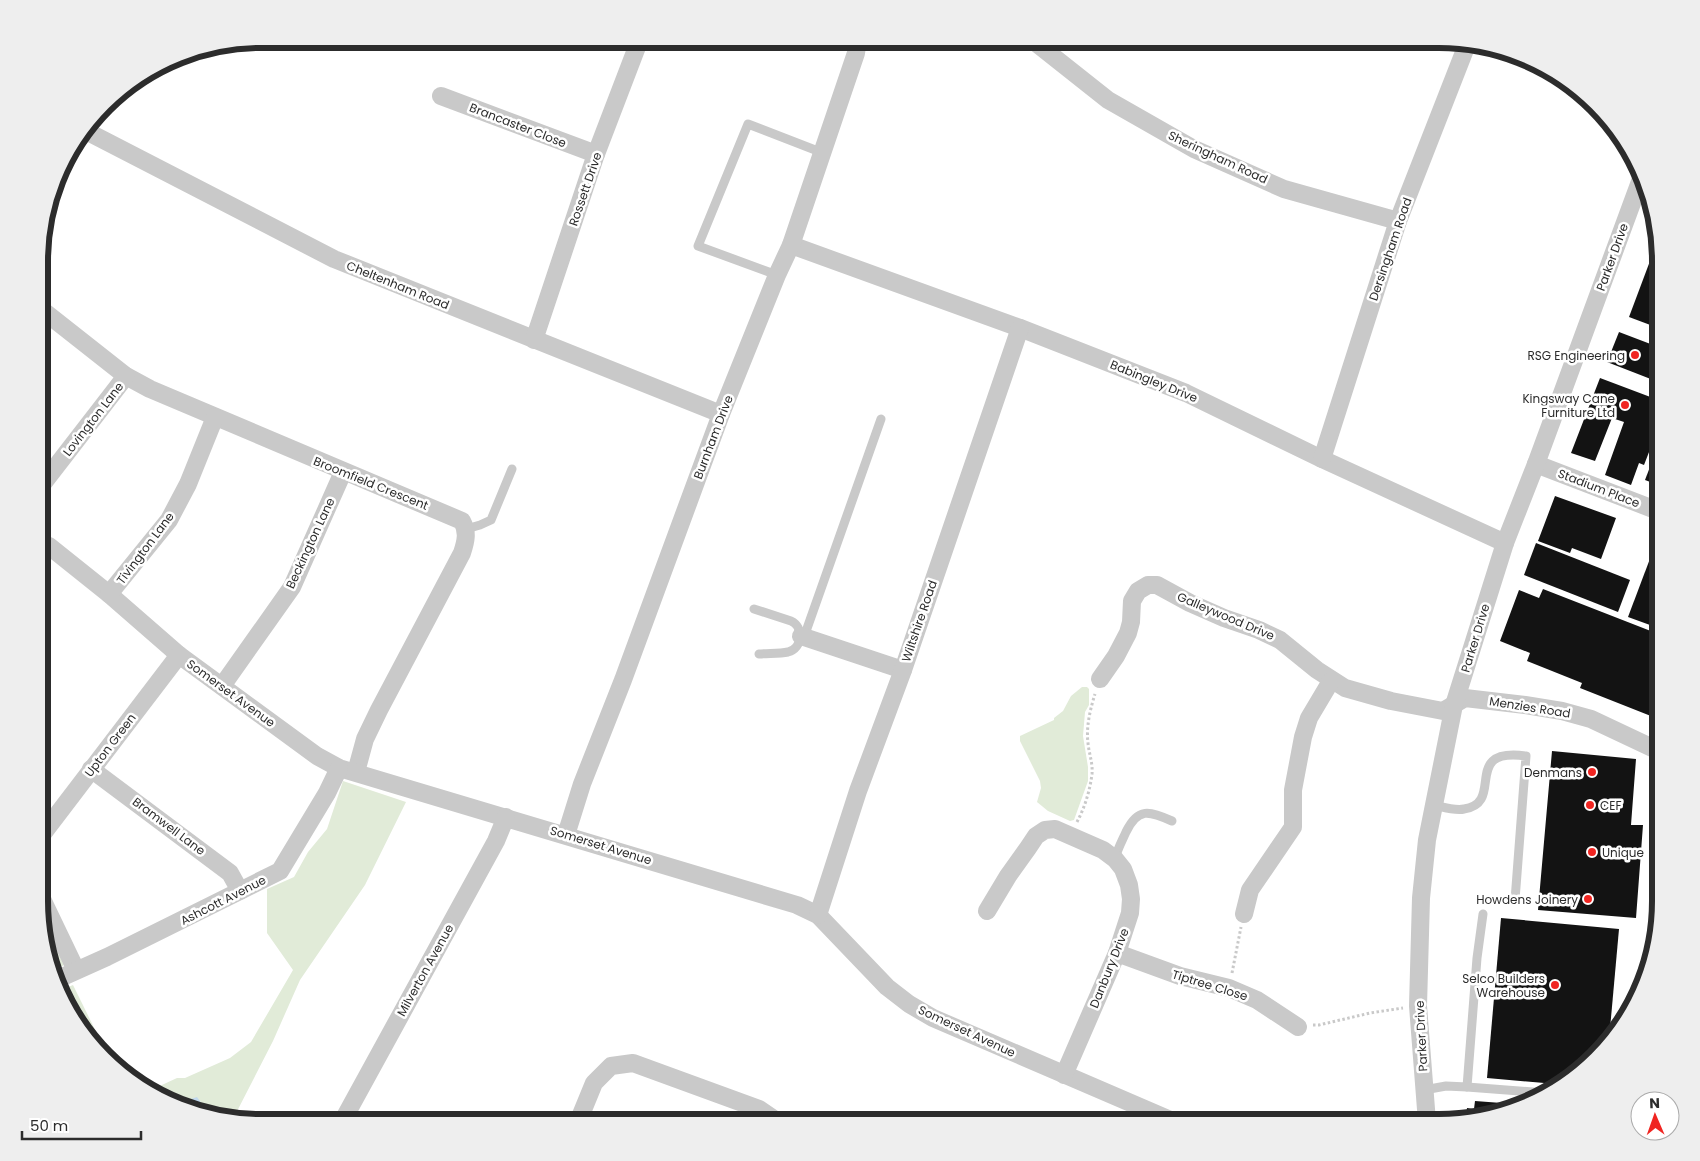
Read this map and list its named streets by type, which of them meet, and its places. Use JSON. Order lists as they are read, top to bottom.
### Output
{
  "streets": {
    "street": [
      "Brancaster Close",
      "Sheringham Road",
      "Rossett Drive",
      "Dersingham Road",
      "Parker Drive",
      "Cheltenham Road",
      "Babingley Drive",
      "Lovington Lane",
      "Burnham Drive",
      "Broomfield Crescent",
      "Stadium Place",
      "Beckington Lane",
      "Tivington Lane",
      "Galleywood Drive",
      "Wiltshire Road",
      "Somerset Avenue",
      "Menzies Road",
      "Upton Green",
      "Bramwell Lane",
      "Ashcott Avenue",
      "Danbury Drive",
      "Milverton Avenue",
      "Tiptree Close"
    ]
  },
  "crossings": [
    ["Brancaster Close", "Rossett Drive"],
    ["Sheringham Road", "Dersingham Road"],
    ["Rossett Drive", "Cheltenham Road"],
    ["Dersingham Road", "Babingley Drive"],
    ["Parker Drive", "Babingley Drive"],
    ["Parker Drive", "Stadium Place"],
    ["Parker Drive", "Galleywood Drive"],
    ["Parker Drive", "Menzies Road"],
    ["Cheltenham Road", "Burnham Drive"],
    ["Babingley Drive", "Burnham Drive"],
    ["Babingley Drive", "Wiltshire Road"],
    ["Lovington Lane", "Broomfield Crescent"],
    ["Burnham Drive", "Somerset Avenue"],
    ["Broomfield Crescent", "Beckington Lane"],
    ["Broomfield Crescent", "Tivington Lane"],
    ["Beckington Lane", "Somerset Avenue"],
    ["Tivington Lane", "Somerset Avenue"],
    ["Galleywood Drive", "Menzies Road"],
    ["Wiltshire Road", "Somerset Avenue"],
    ["Somerset Avenue", "Upton Green"],
    ["Somerset Avenue", "Ashcott Avenue"],
    ["Somerset Avenue", "Danbury Drive"],
    ["Somerset Avenue", "Milverton Avenue"],
    ["Upton Green", "Bramwell Lane"],
    ["Bramwell Lane", "Ashcott Avenue"],
    ["Danbury Drive", "Tiptree Close"]
  ],
  "places": [
    "RSG Engineering",
    "Kingsway Cane Furniture Ltd",
    "Denmans",
    "CEF",
    "Unique",
    "Howdens Joinery",
    "Selco Builders Warehouse"
  ],
  "scale_bar": "50 m",
  "north": "top"
}
